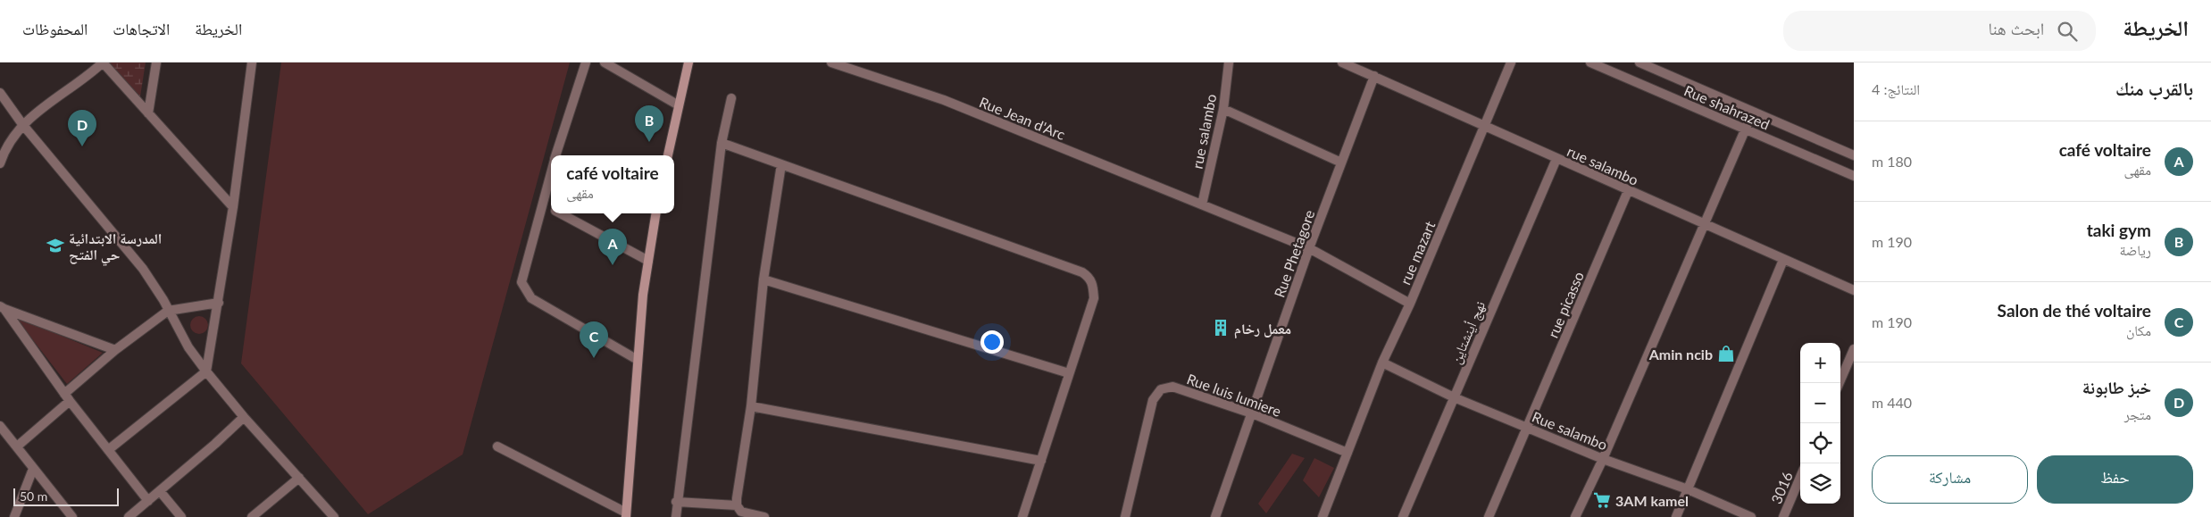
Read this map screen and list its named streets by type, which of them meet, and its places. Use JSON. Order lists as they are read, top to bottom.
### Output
{
  "streets": {
    "street": [
      "Rue shahrazed",
      "Rue Jean d'Arc",
      "rue salambo",
      "rue mazart",
      "Rue Phetagore",
      "rue picasso",
      "نهج أينشتاين",
      "Rue luis lumiere",
      "Rue salambo",
      "3016"
    ]
  },
  "crossings": [
    ["Rue Jean d'Arc", "rue salambo"],
    ["Rue Jean d'Arc", "rue mazart"],
    ["Rue Jean d'Arc", "Rue Phetagore"],
    ["rue salambo", "rue mazart"],
    ["rue salambo", "Rue Phetagore"],
    ["rue salambo", "rue picasso"],
    ["rue salambo", "نهج أينشتاين"],
    ["rue mazart", "Rue luis lumiere"],
    ["rue mazart", "Rue salambo"],
    ["Rue Phetagore", "Rue luis lumiere"],
    ["rue picasso", "Rue salambo"],
    ["نهج أينشتاين", "Rue salambo"]
  ],
  "places": {
    "school or university": ["المدرسة الابتدائية حي الفتح"],
    "building": ["معمل رخام"],
    "shop": ["Amin ncib"],
    "supermarket": ["3AM kamel"]
  },
  "scale_bar": "50 m",
  "page": {
    "header": "الخريطة",
    "search": "ابحث هنا",
    "nav": ["الخريطة", "الاتجاهات", "المحفوظات"],
    "heading": ["بالقرب منك", "النتائج: 4"],
    "pins": [
      "B",
      "D",
      "A",
      "C"
    ],
    "list": [
      {
        "mark": "A",
        "name": "café voltaire",
        "note": "مقهى",
        "value": "180 m"
      },
      {
        "mark": "B",
        "name": "taki gym",
        "note": "رياضة",
        "value": "190 m"
      },
      {
        "mark": "C",
        "name": "Salon de thé voltaire",
        "note": "مكان",
        "value": "190 m"
      },
      {
        "mark": "D",
        "name": "خبز طابونة",
        "note": "متجر",
        "value": "440 m"
      }
    ],
    "popup": ["café voltaire", "مقهى"],
    "map_buttons": ["+", "−"],
    "buttons": ["حفظ", "مشاركة"],
    "scale": "50 m"
  }
}
